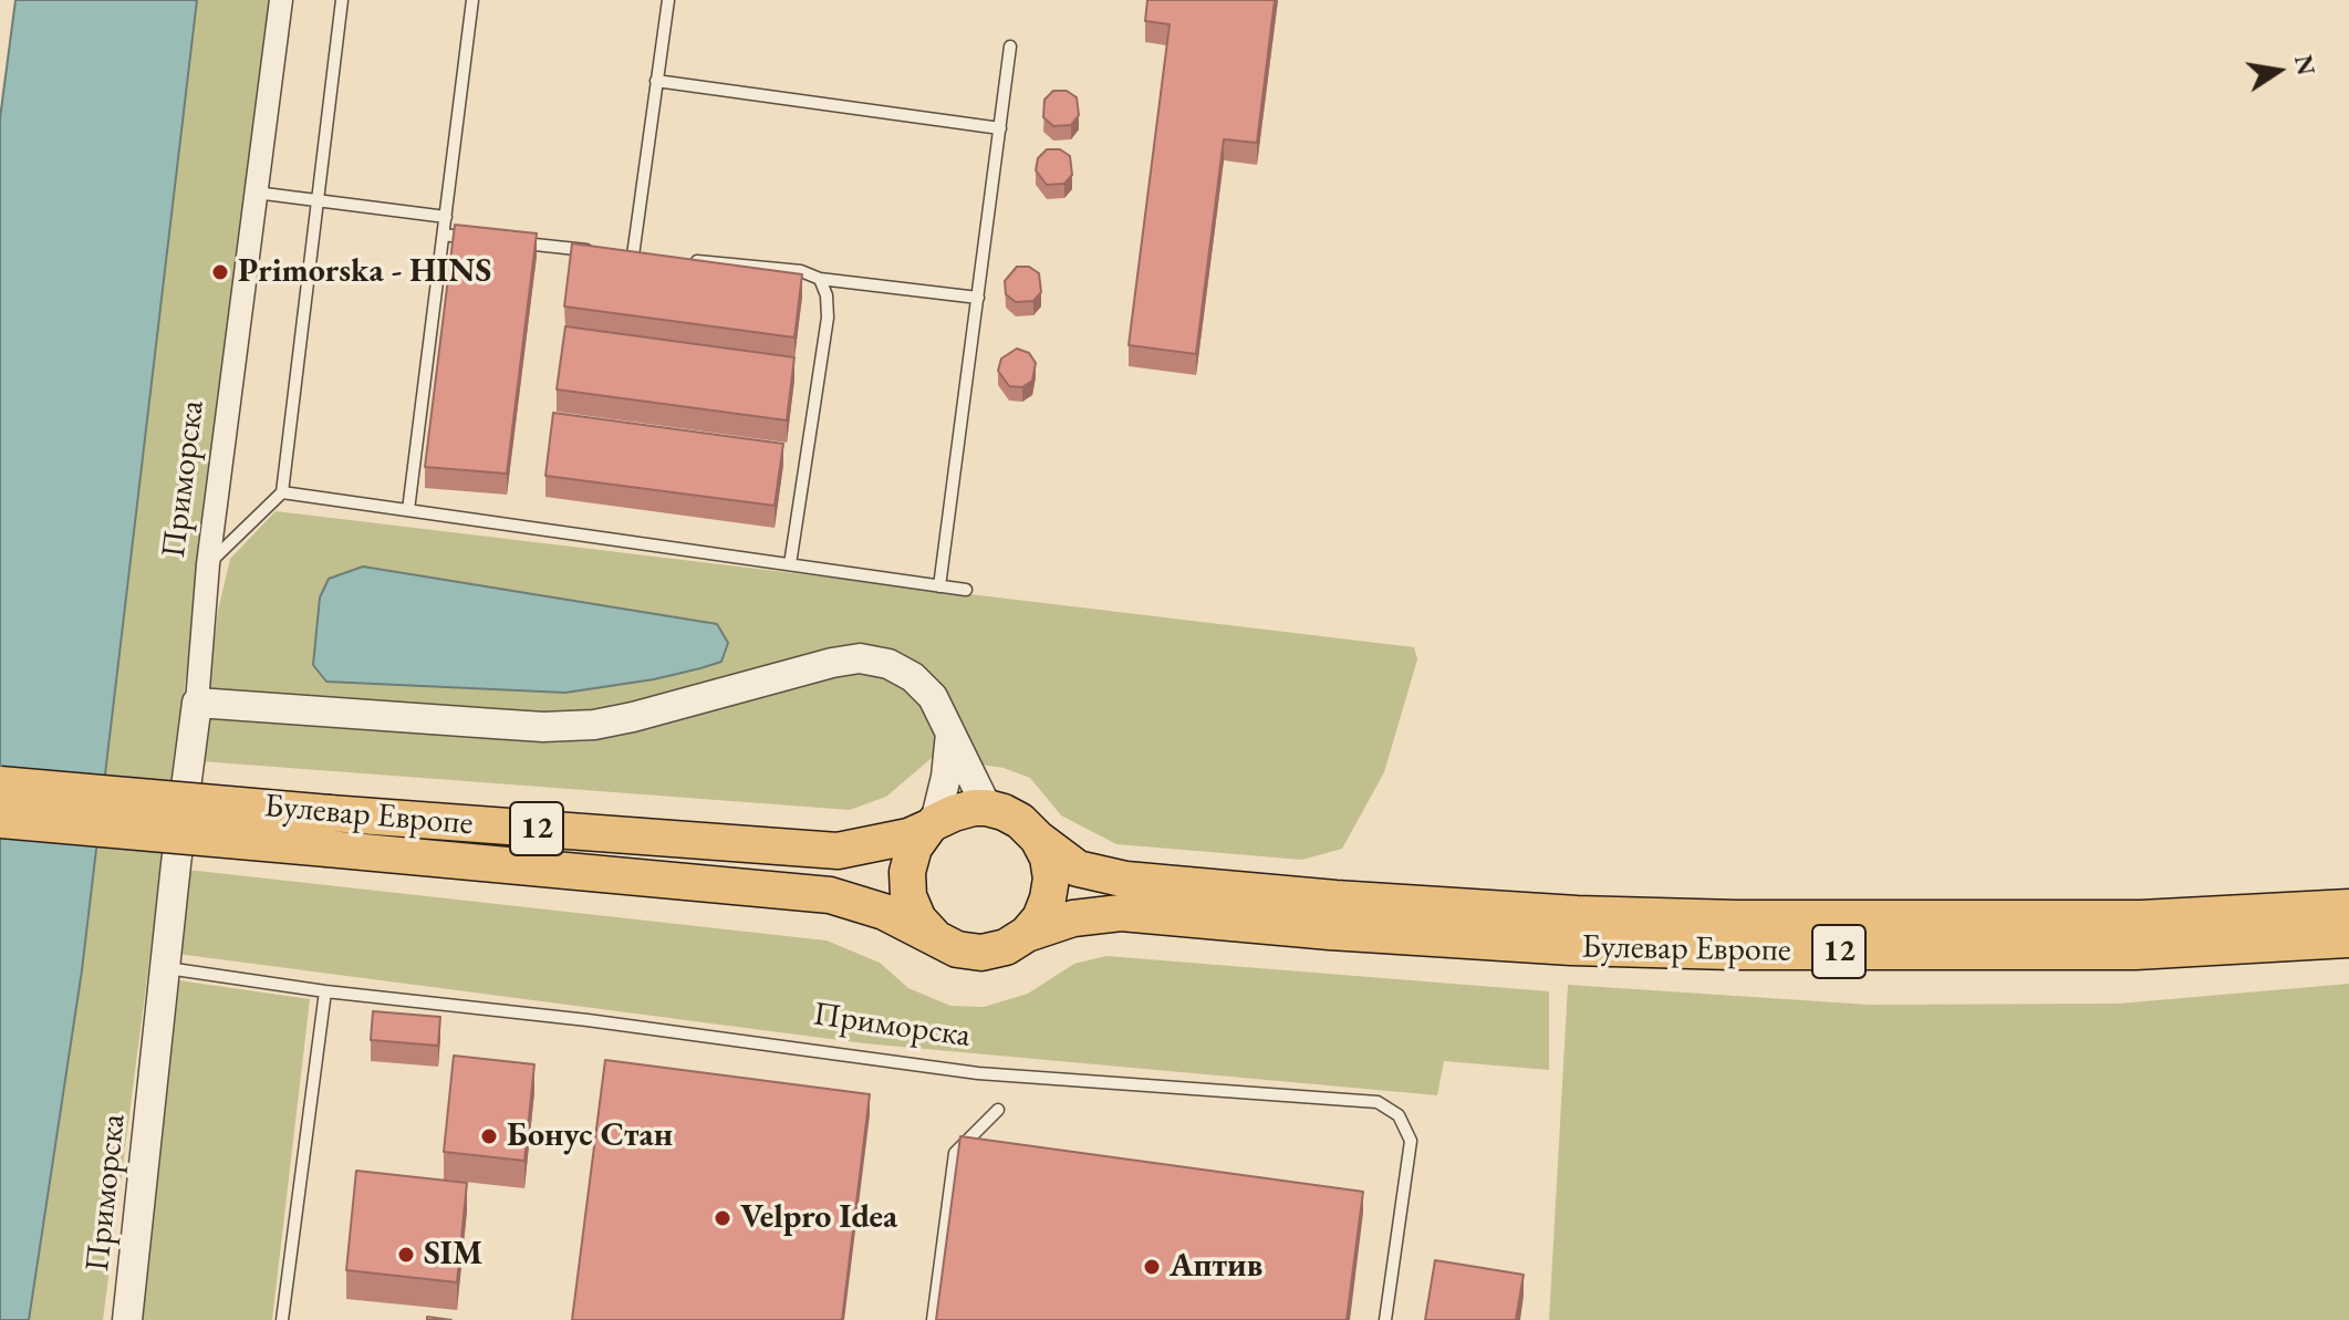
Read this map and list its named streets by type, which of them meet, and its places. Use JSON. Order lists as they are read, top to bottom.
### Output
{
  "streets": {
    "main road": ["Булевар Европе", "12"],
    "street": ["Приморска"]
  },
  "places": [
    "Primorska - HINS",
    "Бонус Стан",
    "Velpro Idea",
    "SIM",
    "Аптив"
  ],
  "north": "right"
}
